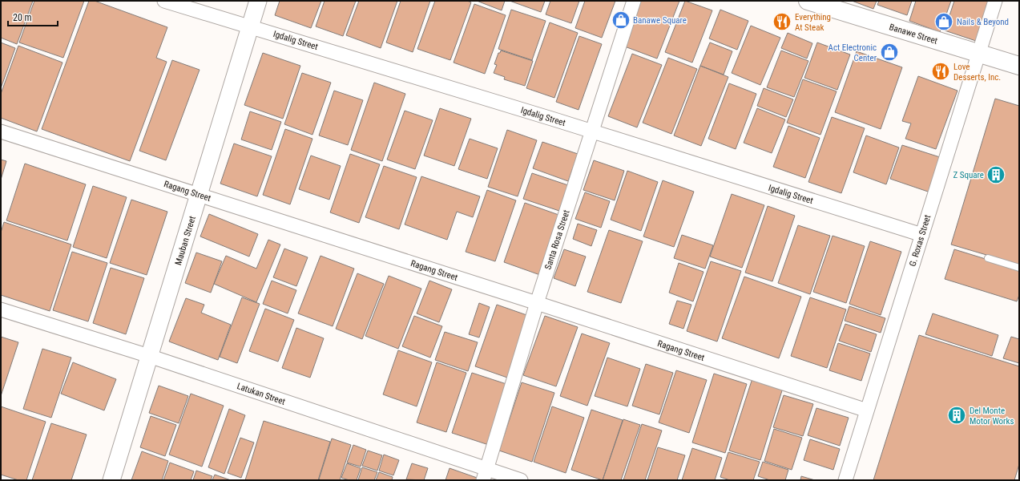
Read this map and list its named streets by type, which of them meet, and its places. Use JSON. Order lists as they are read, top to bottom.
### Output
{
  "streets": {
    "main road": ["Banawe Street"],
    "street": [
      "Igdalig Street",
      "Ragang Street",
      "Santa Rosa Street",
      "Mauban Street",
      "G. Roxas Street",
      "Latukan Street"
    ]
  },
  "crossings": [
    ["Banawe Street", "G. Roxas Street"],
    ["Igdalig Street", "Santa Rosa Street"],
    ["Igdalig Street", "Mauban Street"],
    ["Igdalig Street", "G. Roxas Street"],
    ["Ragang Street", "Santa Rosa Street"],
    ["Ragang Street", "Mauban Street"],
    ["Ragang Street", "G. Roxas Street"],
    ["Santa Rosa Street", "Latukan Street"],
    ["Mauban Street", "Latukan Street"]
  ],
  "places": {
    "shop": ["Banawe Square", "Nails & Beyond", "Act Electronic Center"],
    "restaurant": ["Everything At Steak", "Love Desserts, Inc."],
    "building": ["Z Square", "Del Monte Motor Works"]
  },
  "scale_bar": "20 m"
}
